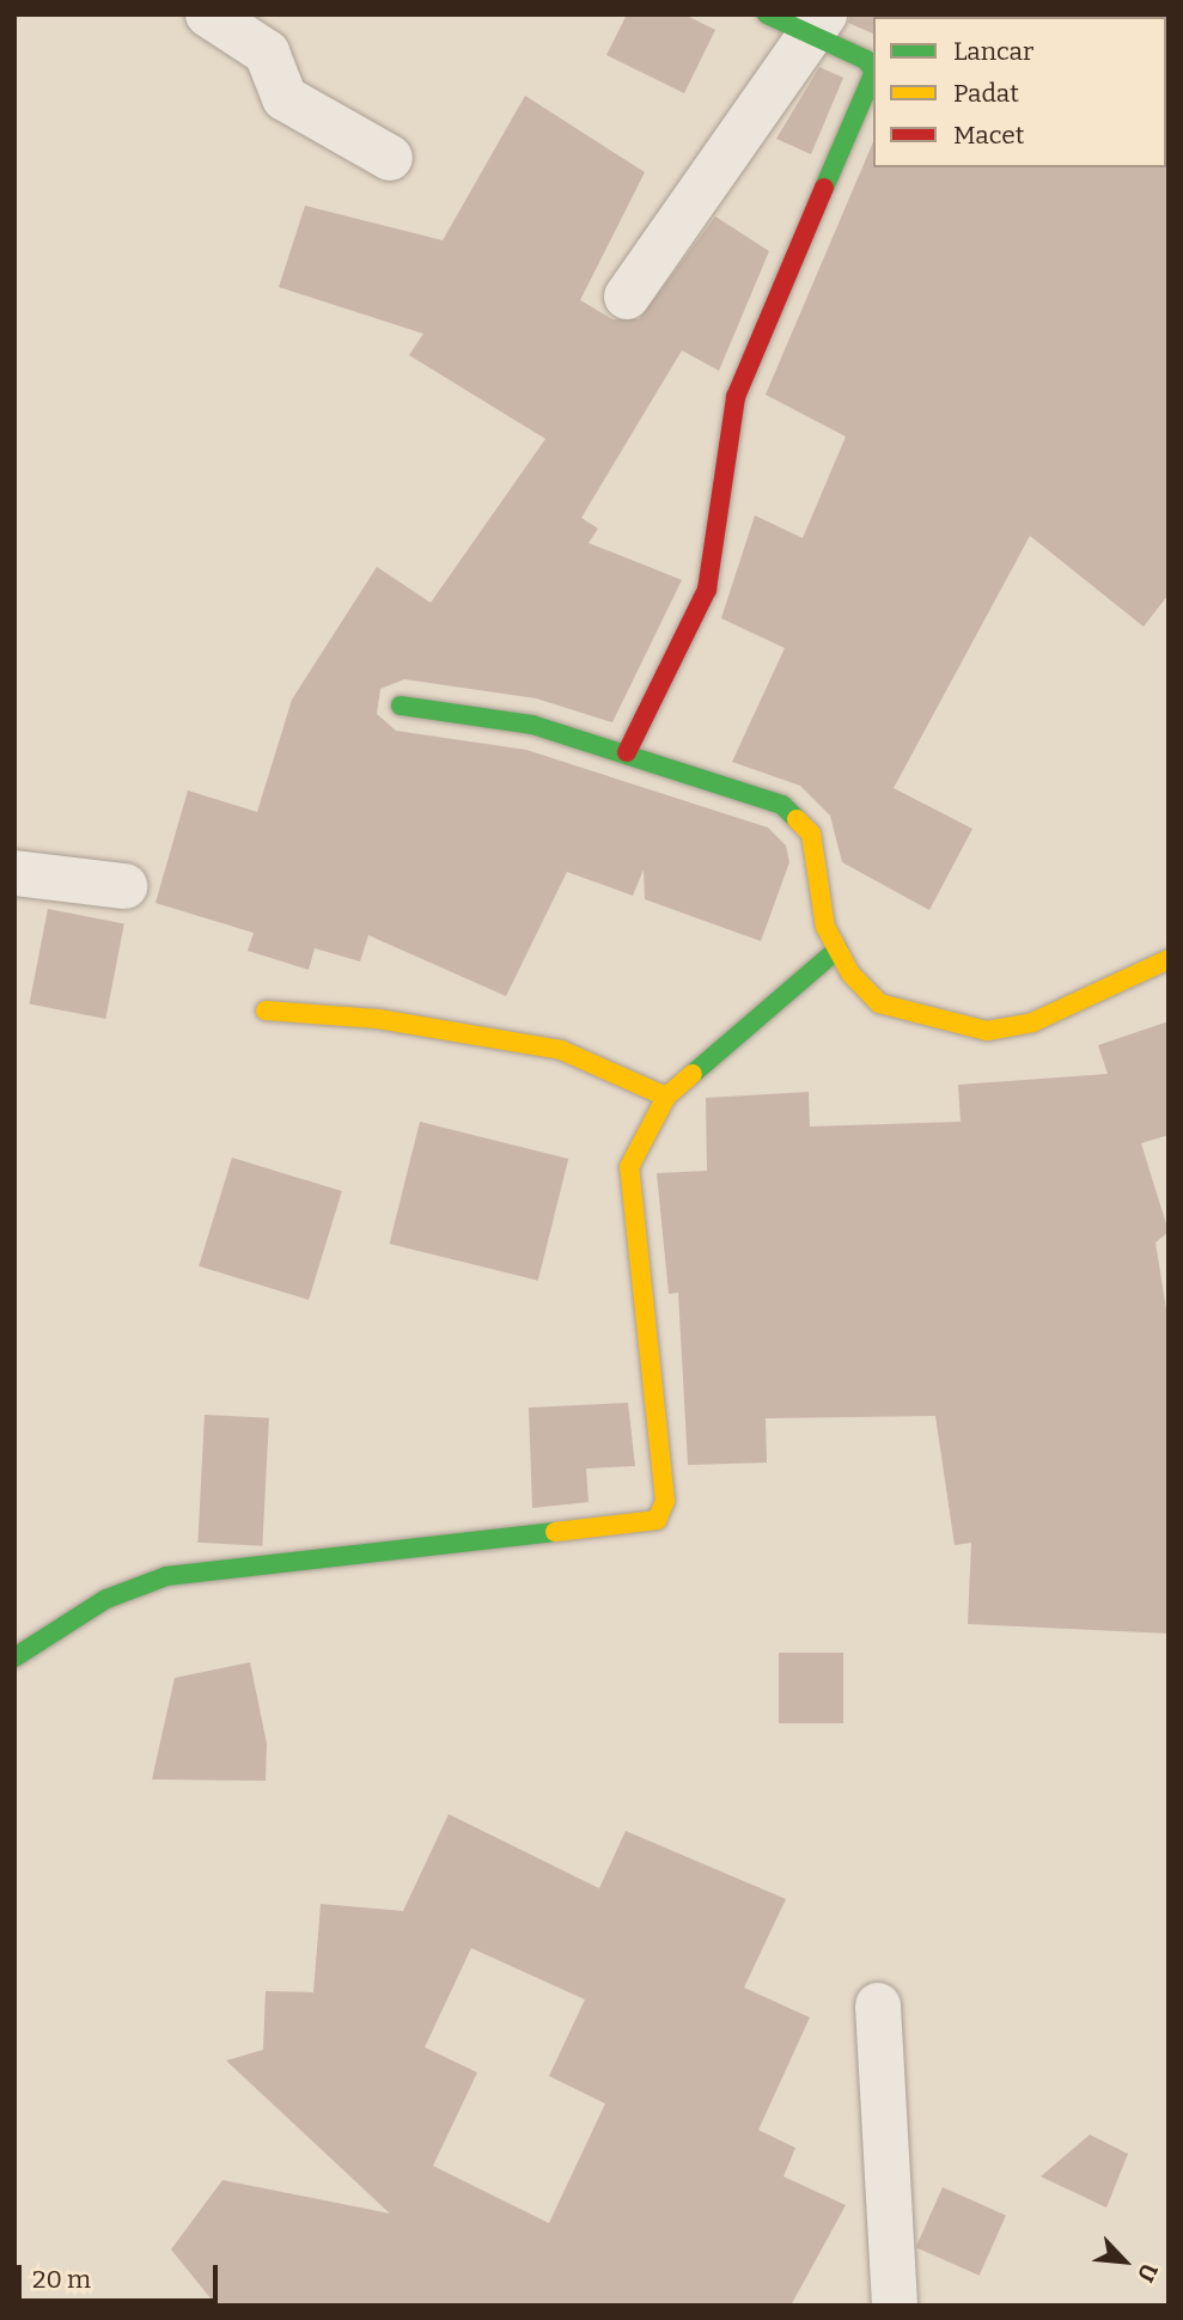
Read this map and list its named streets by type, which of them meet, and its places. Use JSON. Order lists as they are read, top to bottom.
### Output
{
  "legend": ["Lancar", "Padat", "Macet"],
  "scale_bar": "20 m",
  "north": "bottom right"
}
